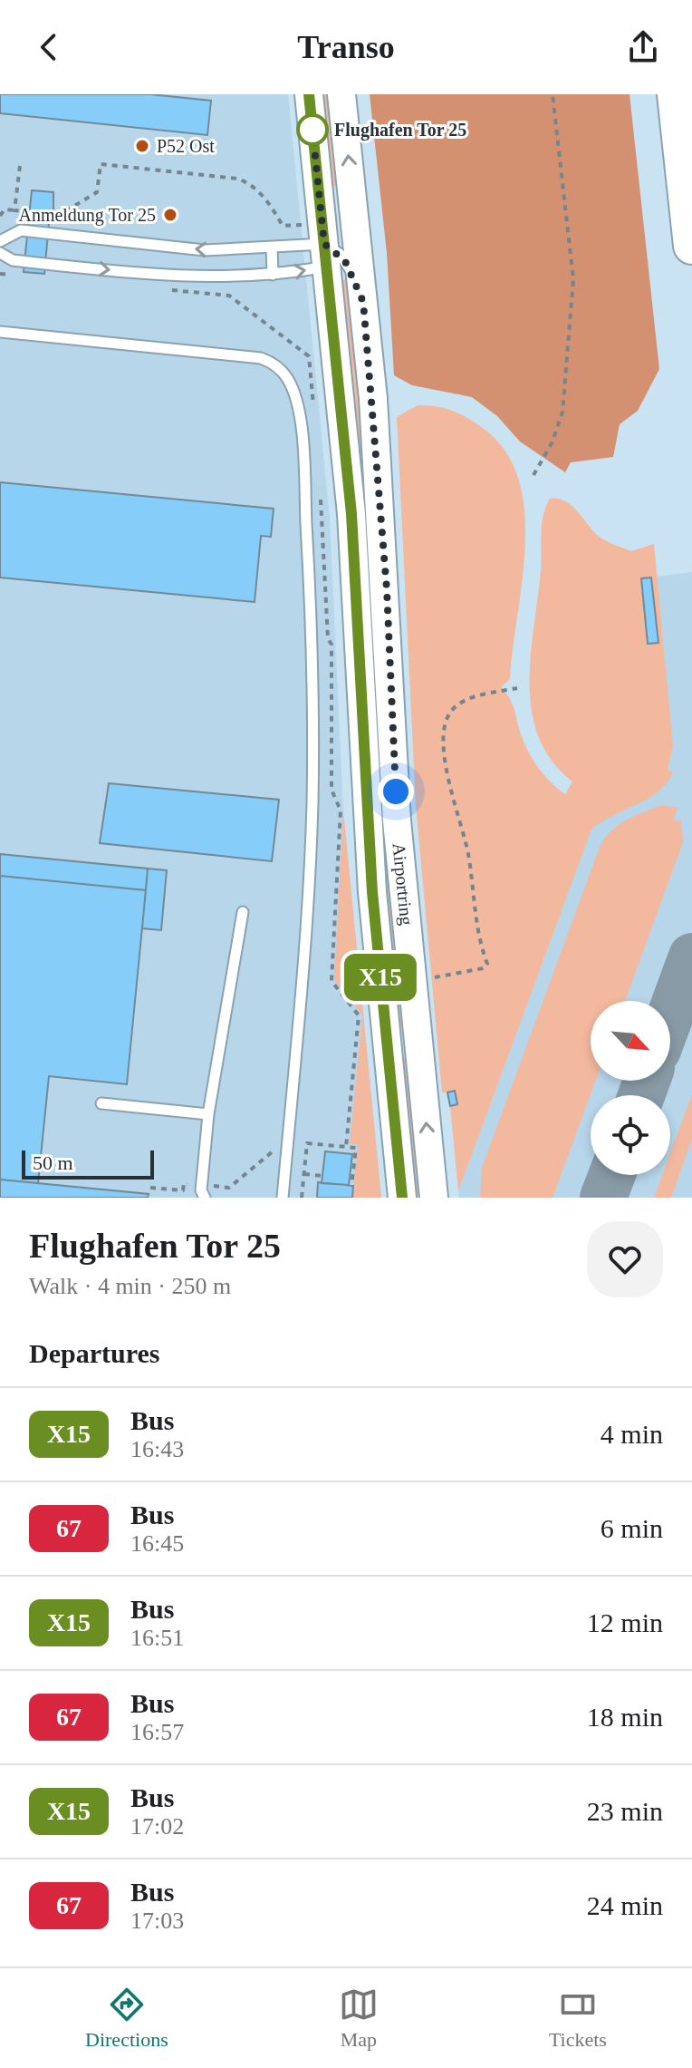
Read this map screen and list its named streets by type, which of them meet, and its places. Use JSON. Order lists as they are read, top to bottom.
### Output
{
  "streets": {
    "street": ["Airportring"]
  },
  "places": ["Flughafen Tor 25", "P52 Ost", "Anmeldung Tor 25"],
  "lines": ["bus line X15"],
  "scale_bar": "50 m",
  "north": "bottom right",
  "page": {
    "header": "Transo",
    "on_map": "X15",
    "scale": "50 m",
    "heading": [
      ["Flughafen Tor 25", "Walk · 4 min · 250 m"],
      "Departures"
    ],
    "list": [
      {
        "mark": "X15",
        "name": "Bus",
        "note": "16:43",
        "value": "4 min"
      },
      {
        "mark": "67",
        "name": "Bus",
        "note": "16:45",
        "value": "6 min"
      },
      {
        "mark": "X15",
        "name": "Bus",
        "note": "16:51",
        "value": "12 min"
      },
      {
        "mark": "67",
        "name": "Bus",
        "note": "16:57",
        "value": "18 min"
      },
      {
        "mark": "X15",
        "name": "Bus",
        "note": "17:02",
        "value": "23 min"
      },
      {
        "mark": "67",
        "name": "Bus",
        "note": "17:03",
        "value": "24 min"
      }
    ],
    "tabs": ["Directions", "Map", "Tickets"]
  }
}
